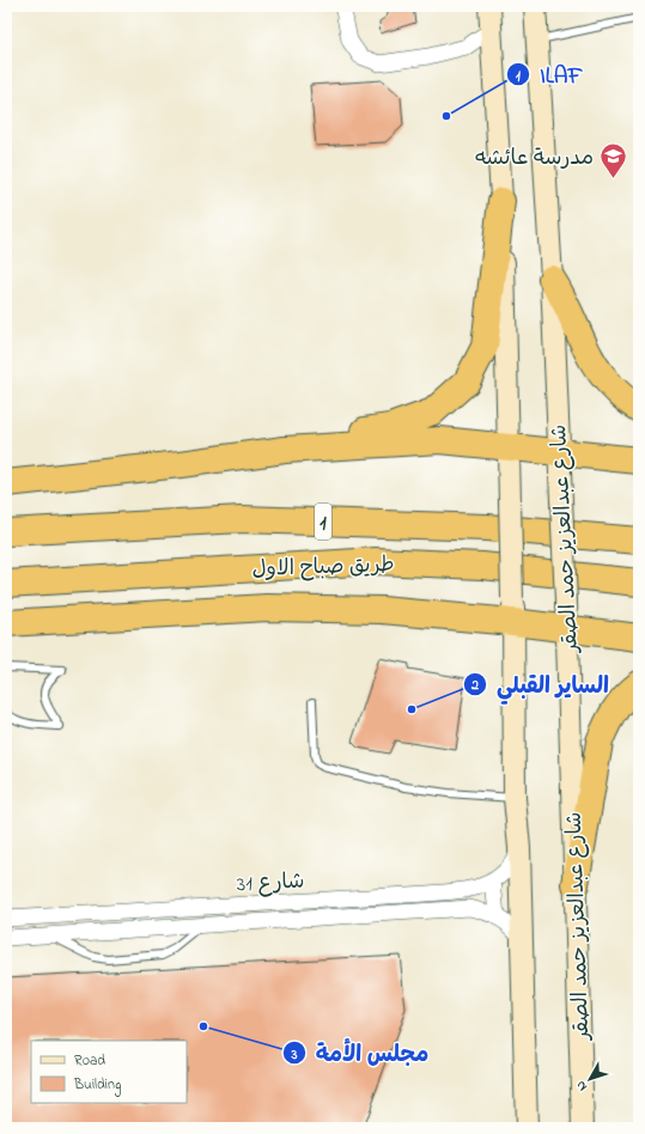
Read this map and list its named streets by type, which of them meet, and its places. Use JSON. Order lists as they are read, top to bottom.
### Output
{
  "streets": {
    "highway": ["1", "طريق صباح الاول"],
    "main road": ["شارع عبدالعزيز حمد الصقر"],
    "street": ["شارع 31"]
  },
  "places": {
    "other": ["ILAF", "الساير القبلي", "مجلس الأمة"],
    "school or university": ["مدرسة عائشه"]
  },
  "legend": ["Road", "Building"],
  "north": "bottom left"
}
